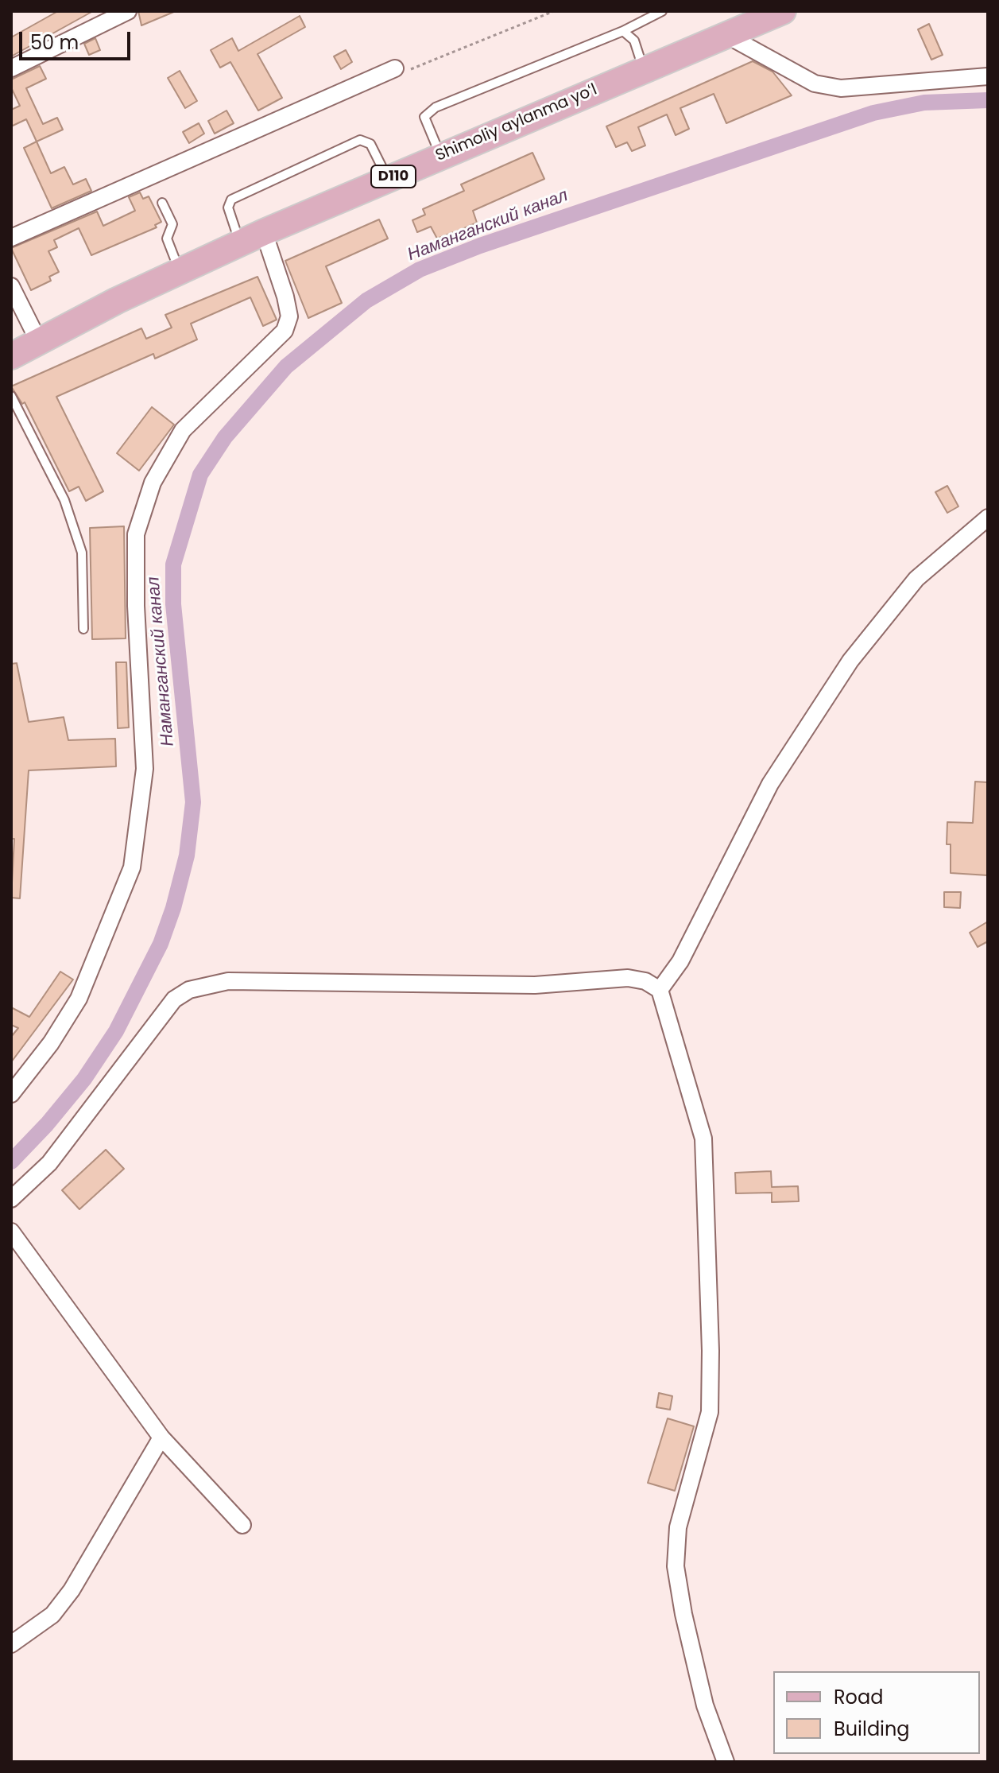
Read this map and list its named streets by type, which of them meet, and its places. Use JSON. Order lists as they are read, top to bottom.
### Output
{
  "streets": {
    "main road": ["Shimoliy aylanma yoʻl", "D110"]
  },
  "water": ["Наманганский канал"],
  "legend": ["Road", "Building"],
  "scale_bar": "50 m"
}
